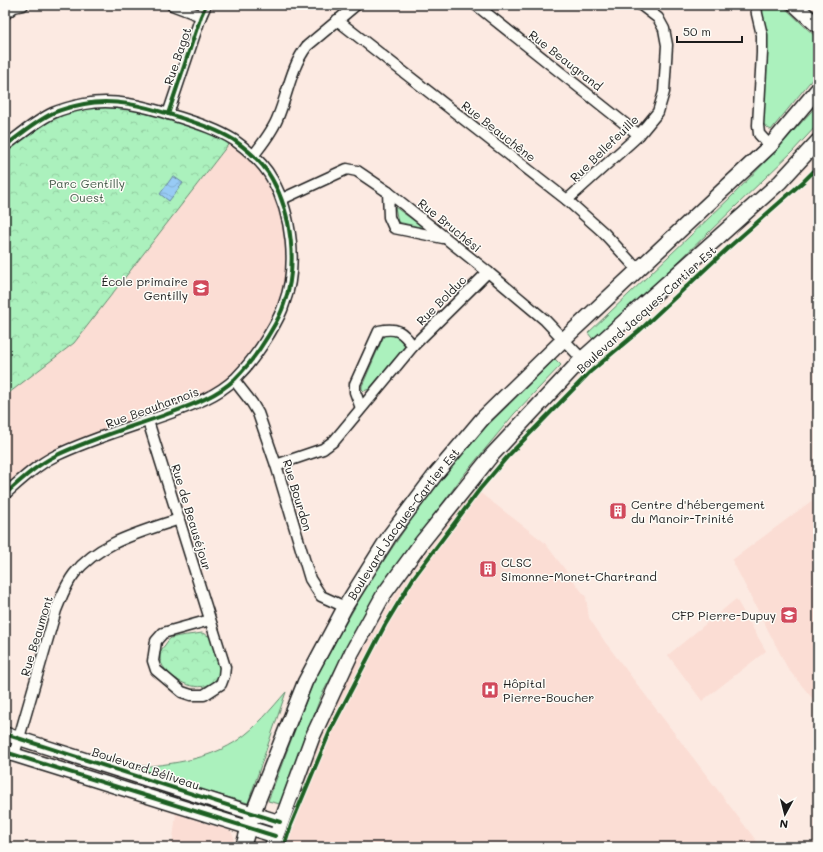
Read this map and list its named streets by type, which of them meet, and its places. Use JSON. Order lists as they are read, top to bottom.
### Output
{
  "streets": {
    "main road": ["Boulevard Jacques-Cartier Est"],
    "street": [
      "Rue Bagot",
      "Rue Beaugrand",
      "Rue Beauchêne",
      "Rue Bellefeuille",
      "Rue Bruchési",
      "Rue Bolduc",
      "Rue Beauharnois",
      "Rue Bourdon",
      "Rue de Beauséjour",
      "Rue Beaumont",
      "Boulevard Béliveau"
    ]
  },
  "crossings": [
    ["Rue Bagot", "Rue Beauharnois"],
    ["Rue Beaugrand", "Rue Bellefeuille"],
    ["Rue Beauchêne", "Rue Bellefeuille"],
    ["Rue Beauchêne", "Boulevard Jacques-Cartier Est"],
    ["Rue Bruchési", "Rue Bolduc"],
    ["Rue Bruchési", "Boulevard Jacques-Cartier Est"],
    ["Rue Bruchési", "Rue Beauharnois"],
    ["Rue Bolduc", "Rue Bourdon"],
    ["Boulevard Jacques-Cartier Est", "Rue Bourdon"],
    ["Boulevard Jacques-Cartier Est", "Boulevard Béliveau"],
    ["Rue Beauharnois", "Rue Bourdon"],
    ["Rue Beauharnois", "Rue de Beauséjour"],
    ["Rue de Beauséjour", "Rue Beaumont"],
    ["Rue Beaumont", "Boulevard Béliveau"]
  ],
  "parks": ["Parc Gentilly Ouest"],
  "places": {
    "school or university": ["École primaire Gentilly", "CFP Pierre-Dupuy"],
    "building": ["Centre d'hébergement du Manoir-Trinité", "CLSC Simonne-Monet-Chartrand"],
    "hospital": ["Hôpital Pierre-Boucher"]
  },
  "scale_bar": "50 m",
  "north": "bottom"
}
